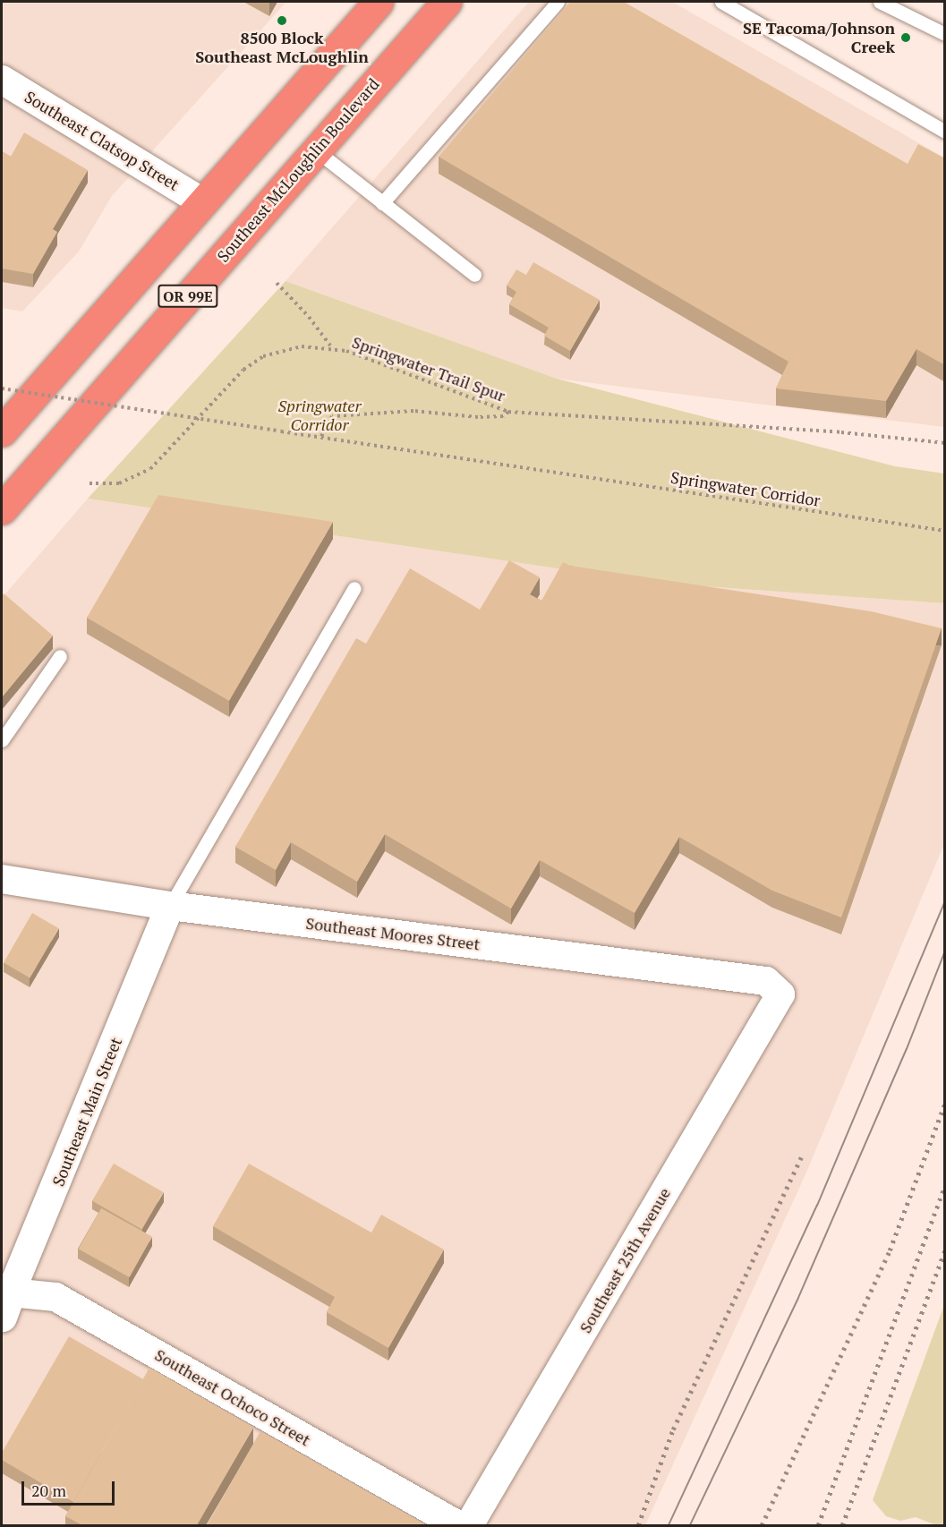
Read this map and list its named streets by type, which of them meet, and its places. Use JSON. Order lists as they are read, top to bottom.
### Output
{
  "streets": {
    "highway": ["Southeast McLoughlin Boulevard", "OR 99E"],
    "street": [
      "Southeast Clatsop Street",
      "Southeast Moores Street",
      "Southeast Main Street",
      "Southeast 25th Avenue",
      "Southeast Ochoco Street"
    ],
    "path": ["Springwater Trail Spur", "Springwater Corridor"]
  },
  "crossings": [
    ["Southeast Clatsop Street", "OR 99E"],
    ["Springwater Trail Spur", "Springwater Corridor"],
    ["Southeast Moores Street", "Southeast Main Street"],
    ["Southeast Moores Street", "Southeast 25th Avenue"],
    ["Southeast Main Street", "Southeast Ochoco Street"]
  ],
  "parks": ["Springwater Corridor"],
  "places": ["8500 Block Southeast McLoughlin", "SE Tacoma/Johnson Creek"],
  "scale_bar": "20 m"
}
